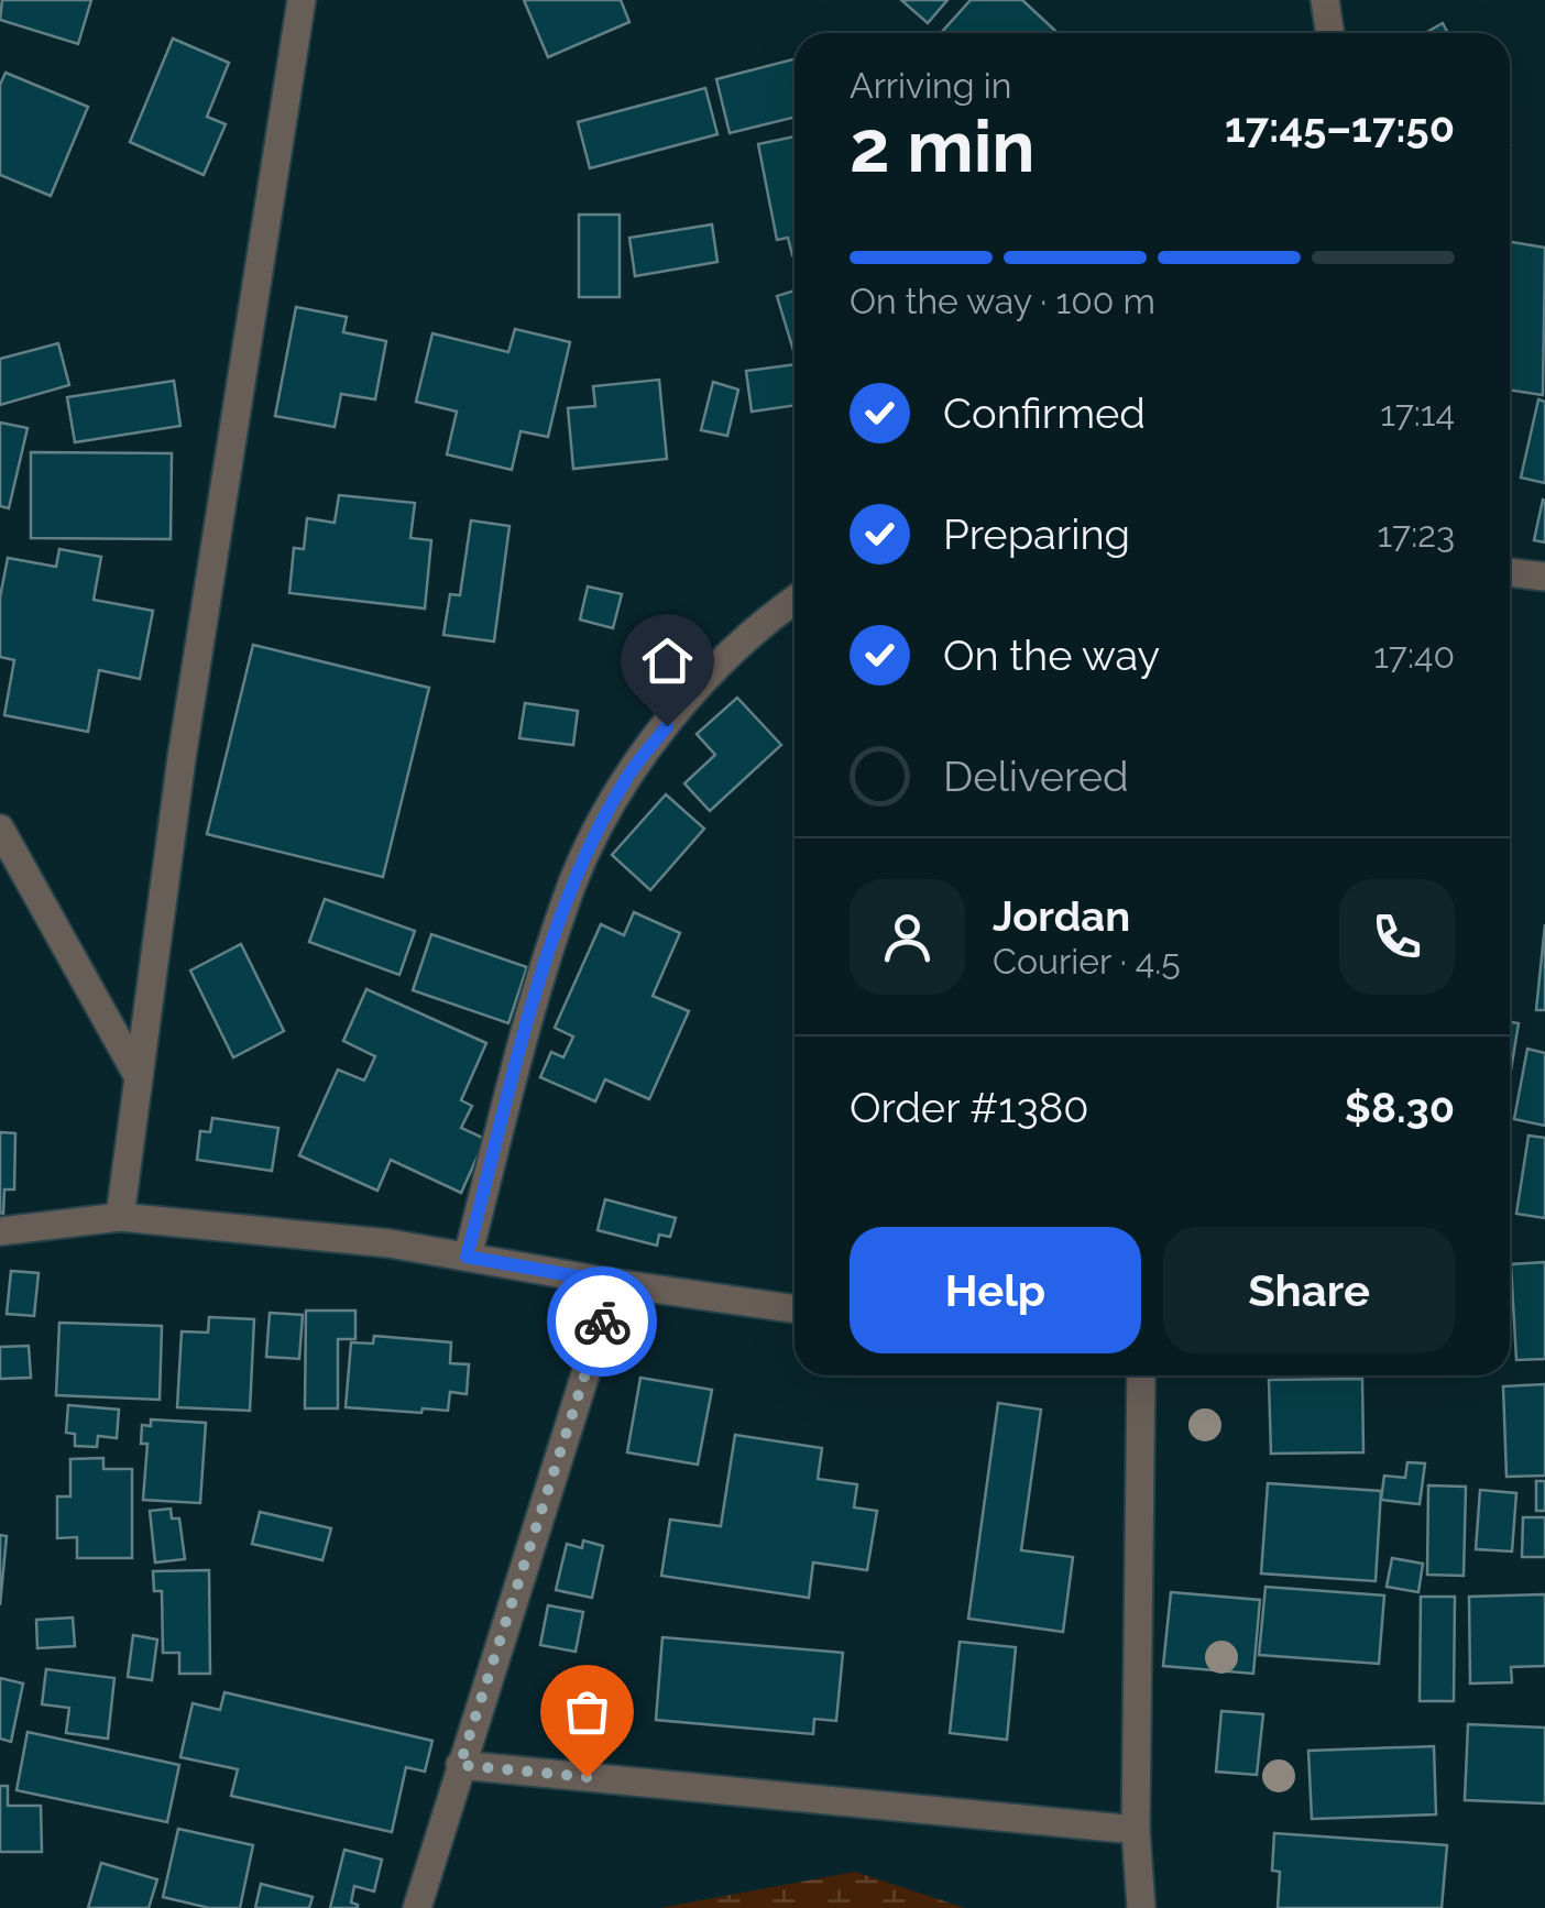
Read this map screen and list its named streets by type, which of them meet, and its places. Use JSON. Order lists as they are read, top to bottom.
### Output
{
  "page": {
    "heading": ["2 min", "Arriving in", "17:45–17:50"],
    "panel": [
      "Jordan",
      "Courier · 4.5",
      "Order #1380",
      "$8.30"
    ],
    "bar": "On the way · 100 m",
    "list": [
      ["Confirmed", "17:14"],
      ["Preparing", "17:23"],
      ["On the way", "17:40"],
      "Delivered"
    ],
    "buttons": ["Help", "Share"]
  }
}
